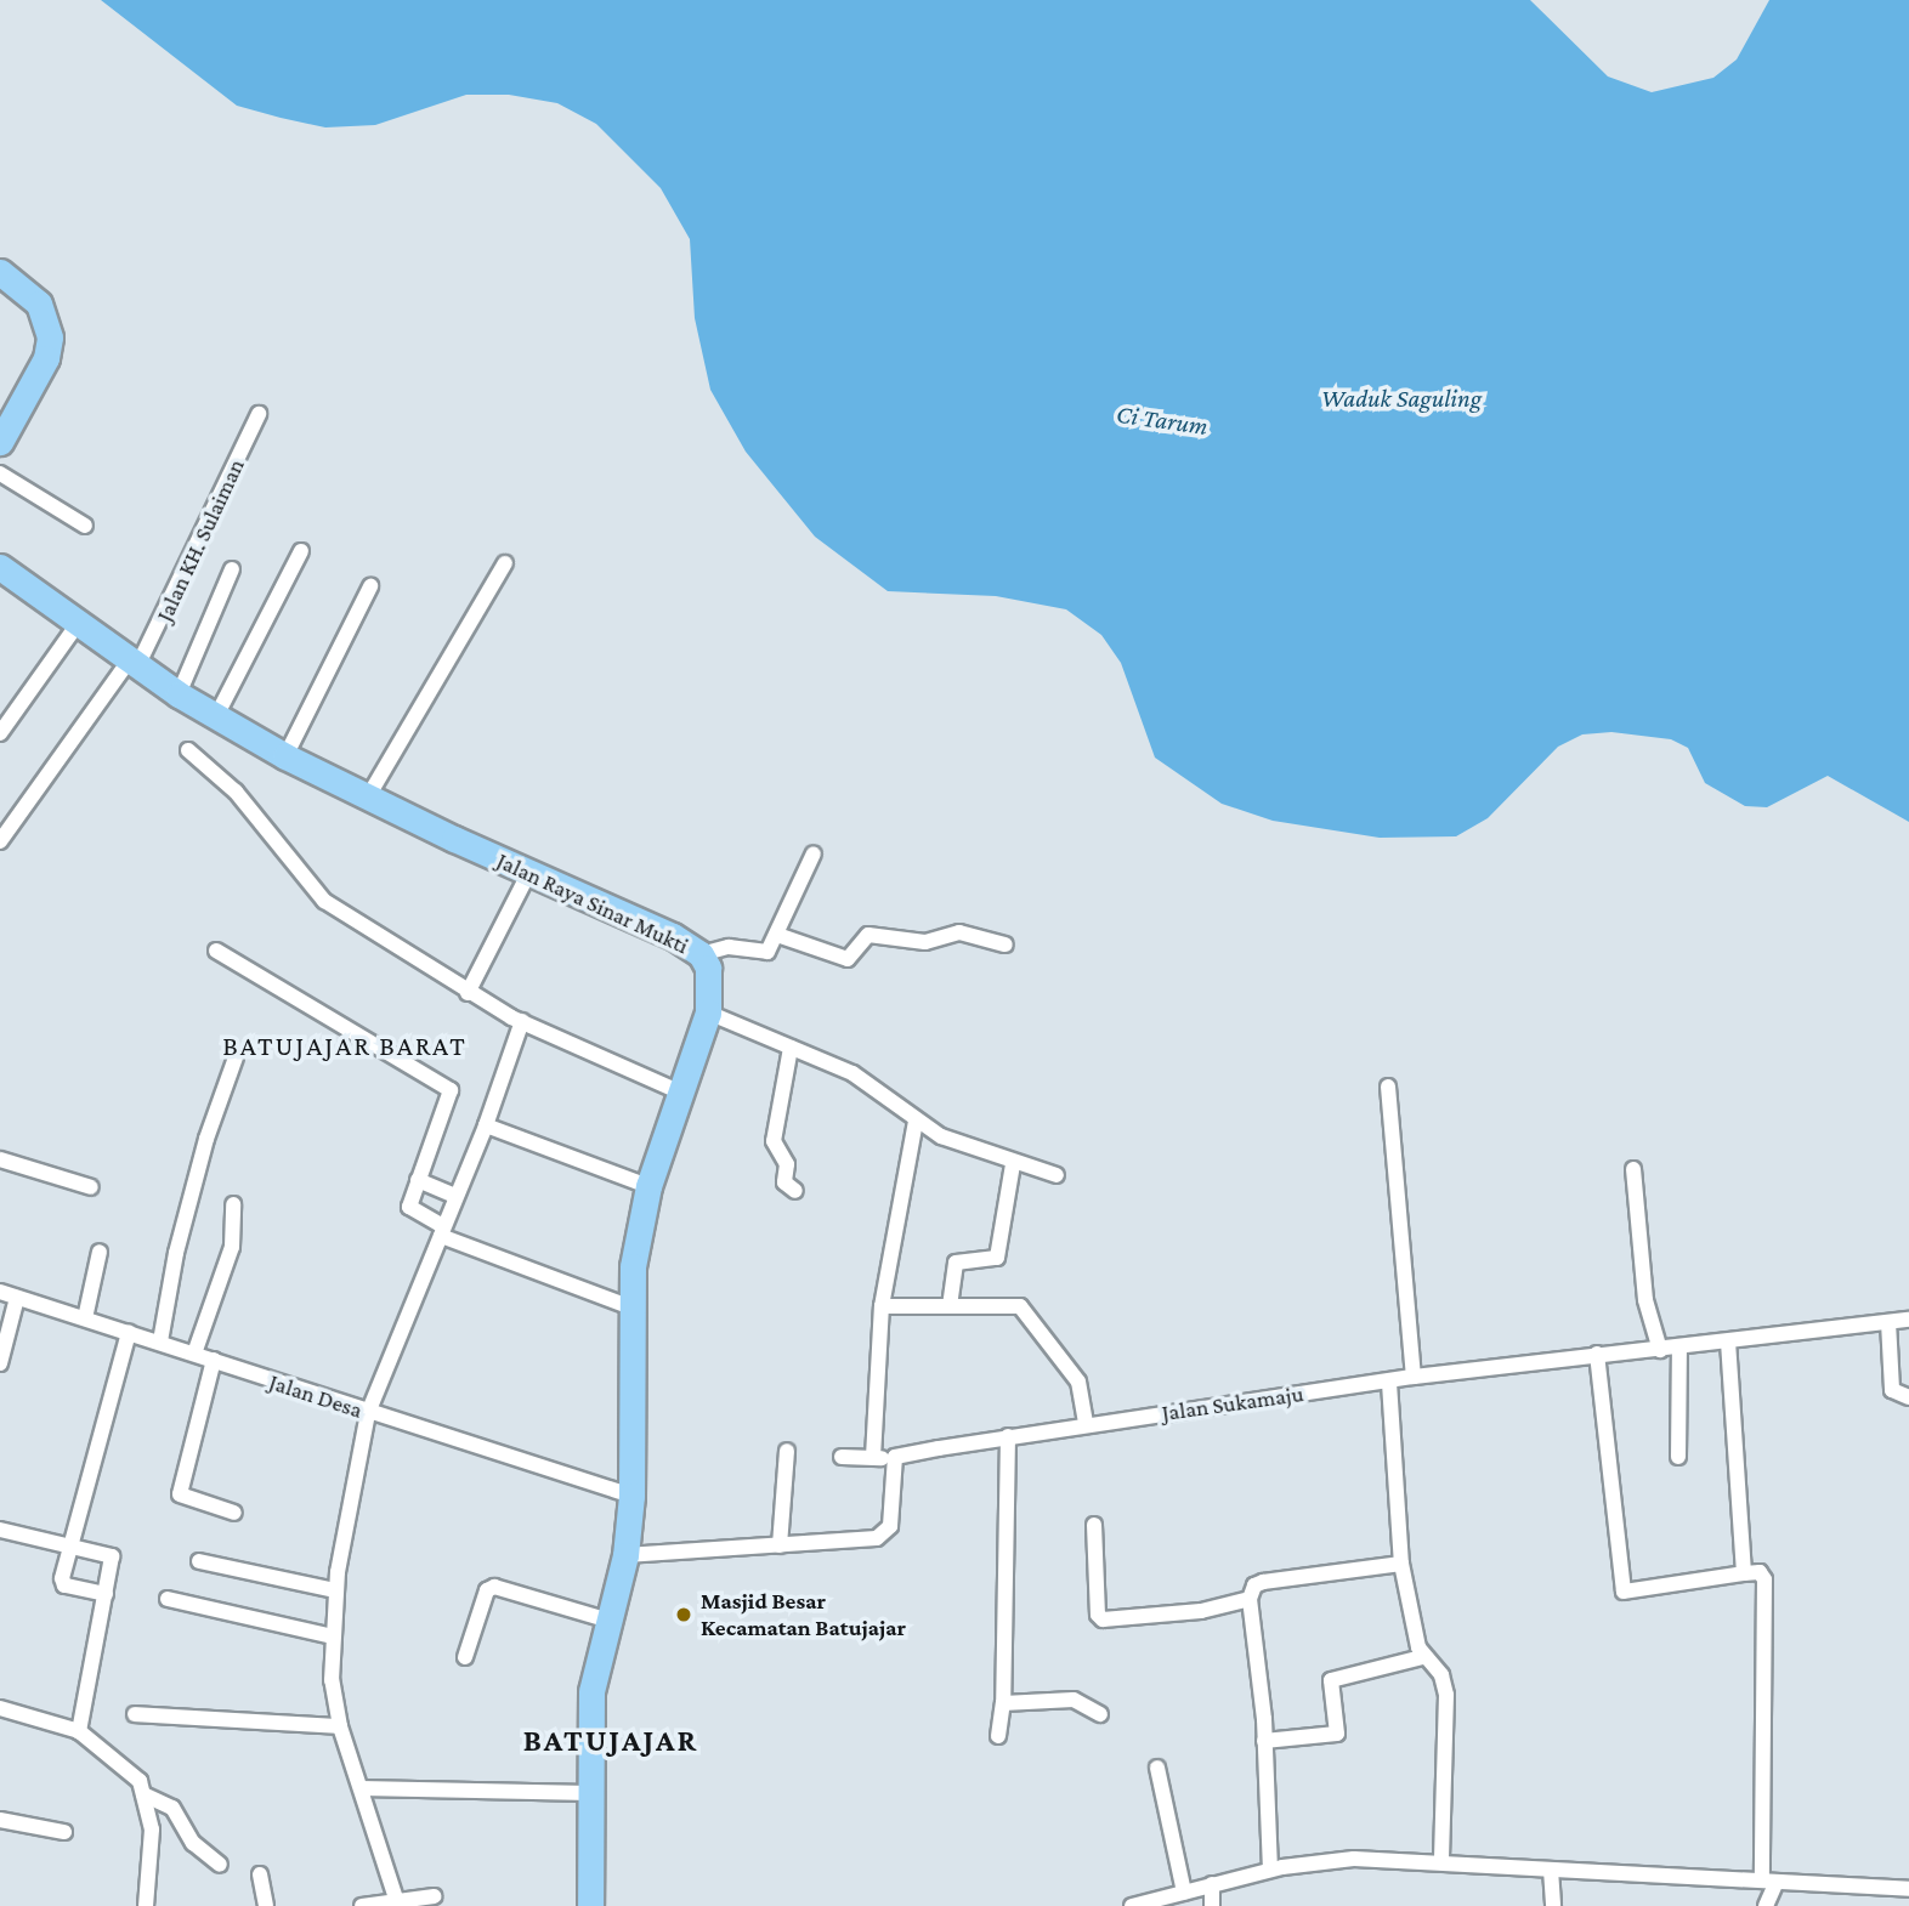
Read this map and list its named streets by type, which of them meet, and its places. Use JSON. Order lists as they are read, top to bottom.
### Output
{
  "streets": {
    "highway": ["Jalan Raya Sinar Mukti"],
    "street": ["Jalan KH. Sulaiman", "Jalan Desa", "Jalan Sukamaju"]
  },
  "crossings": [
    ["Jalan KH. Sulaiman", "Jalan Raya Sinar Mukti"],
    ["Jalan Raya Sinar Mukti", "Jalan Desa"]
  ],
  "districts": ["BATUJAJAR BARAT", "BATUJAJAR"],
  "water": ["Waduk Saguling", "Ci Tarum"],
  "places": ["Masjid Besar Kecamatan Batujajar"]
}
